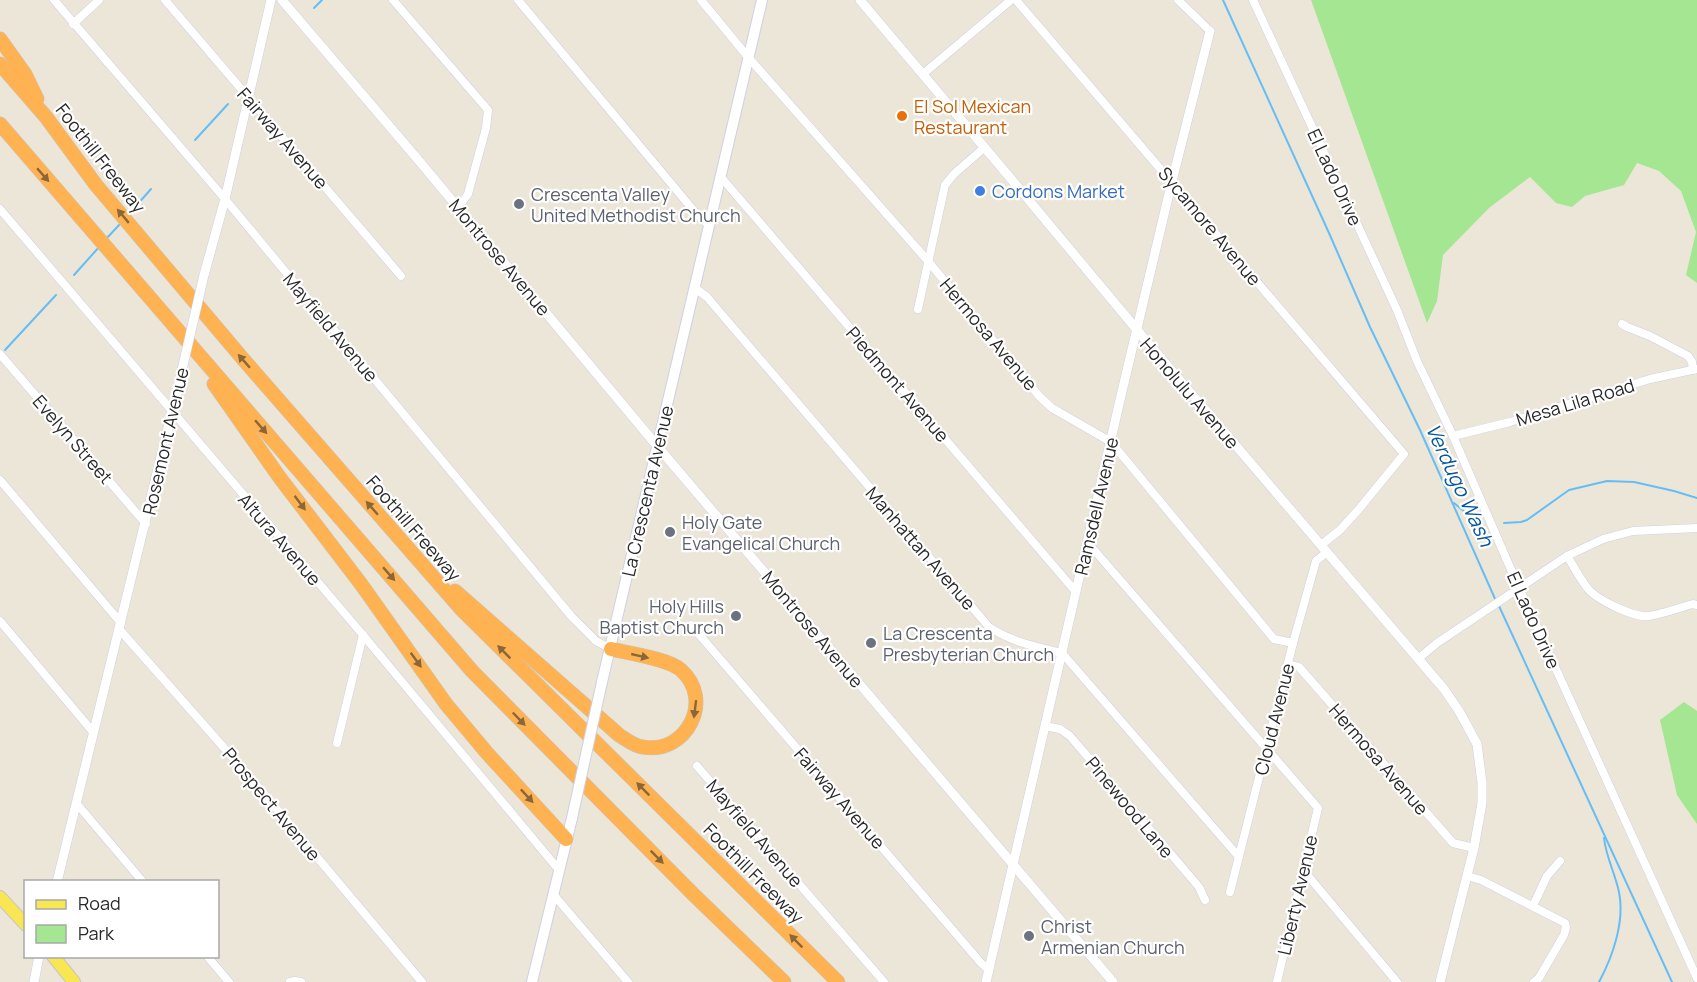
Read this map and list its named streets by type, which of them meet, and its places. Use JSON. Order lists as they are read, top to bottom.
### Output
{
  "streets": {
    "highway": ["Foothill Freeway"],
    "main road": ["La Crescenta Avenue"],
    "street": [
      "Fairway Avenue",
      "El Lado Drive",
      "Sycamore Avenue",
      "Montrose Avenue",
      "Mayfield Avenue",
      "Hermosa Avenue",
      "Piedmont Avenue",
      "Honolulu Avenue",
      "Mesa Lila Road",
      "Evelyn Street",
      "Rosemont Avenue",
      "Ramsdell Avenue",
      "Altura Avenue",
      "Manhattan Avenue",
      "Cloud Avenue",
      "Prospect Avenue",
      "Pinewood Lane",
      "Liberty Avenue"
    ]
  },
  "crossings": [
    ["Fairway Avenue", "Rosemont Avenue"],
    ["Fairway Avenue", "Ramsdell Avenue"],
    ["El Lado Drive", "Mesa Lila Road"],
    ["Sycamore Avenue", "Ramsdell Avenue"],
    ["Sycamore Avenue", "Cloud Avenue"],
    ["Montrose Avenue", "La Crescenta Avenue"],
    ["Montrose Avenue", "Ramsdell Avenue"],
    ["Mayfield Avenue", "Rosemont Avenue"],
    ["Mayfield Avenue", "La Crescenta Avenue"],
    ["Hermosa Avenue", "Honolulu Avenue"],
    ["Hermosa Avenue", "La Crescenta Avenue"],
    ["Hermosa Avenue", "Ramsdell Avenue"],
    ["Hermosa Avenue", "Cloud Avenue"],
    ["Piedmont Avenue", "La Crescenta Avenue"],
    ["Piedmont Avenue", "Ramsdell Avenue"],
    ["Honolulu Avenue", "Ramsdell Avenue"],
    ["Honolulu Avenue", "Cloud Avenue"],
    ["Evelyn Street", "Rosemont Avenue"],
    ["Rosemont Avenue", "Altura Avenue"],
    ["Rosemont Avenue", "Prospect Avenue"],
    ["La Crescenta Avenue", "Altura Avenue"],
    ["La Crescenta Avenue", "Manhattan Avenue"],
    ["Ramsdell Avenue", "Manhattan Avenue"],
    ["Ramsdell Avenue", "Pinewood Lane"],
    ["Cloud Avenue", "Liberty Avenue"]
  ],
  "water": ["Verdugo Wash"],
  "places": [
    "El Sol Mexican Restaurant",
    "Cordons Market",
    "Crescenta Valley United Methodist Church",
    "Holy Gate Evangelical Church",
    "Holy Hills Baptist Church",
    "La Crescenta Presbyterian Church",
    "Christ Armenian Church"
  ],
  "legend": ["Road", "Park"]
}
